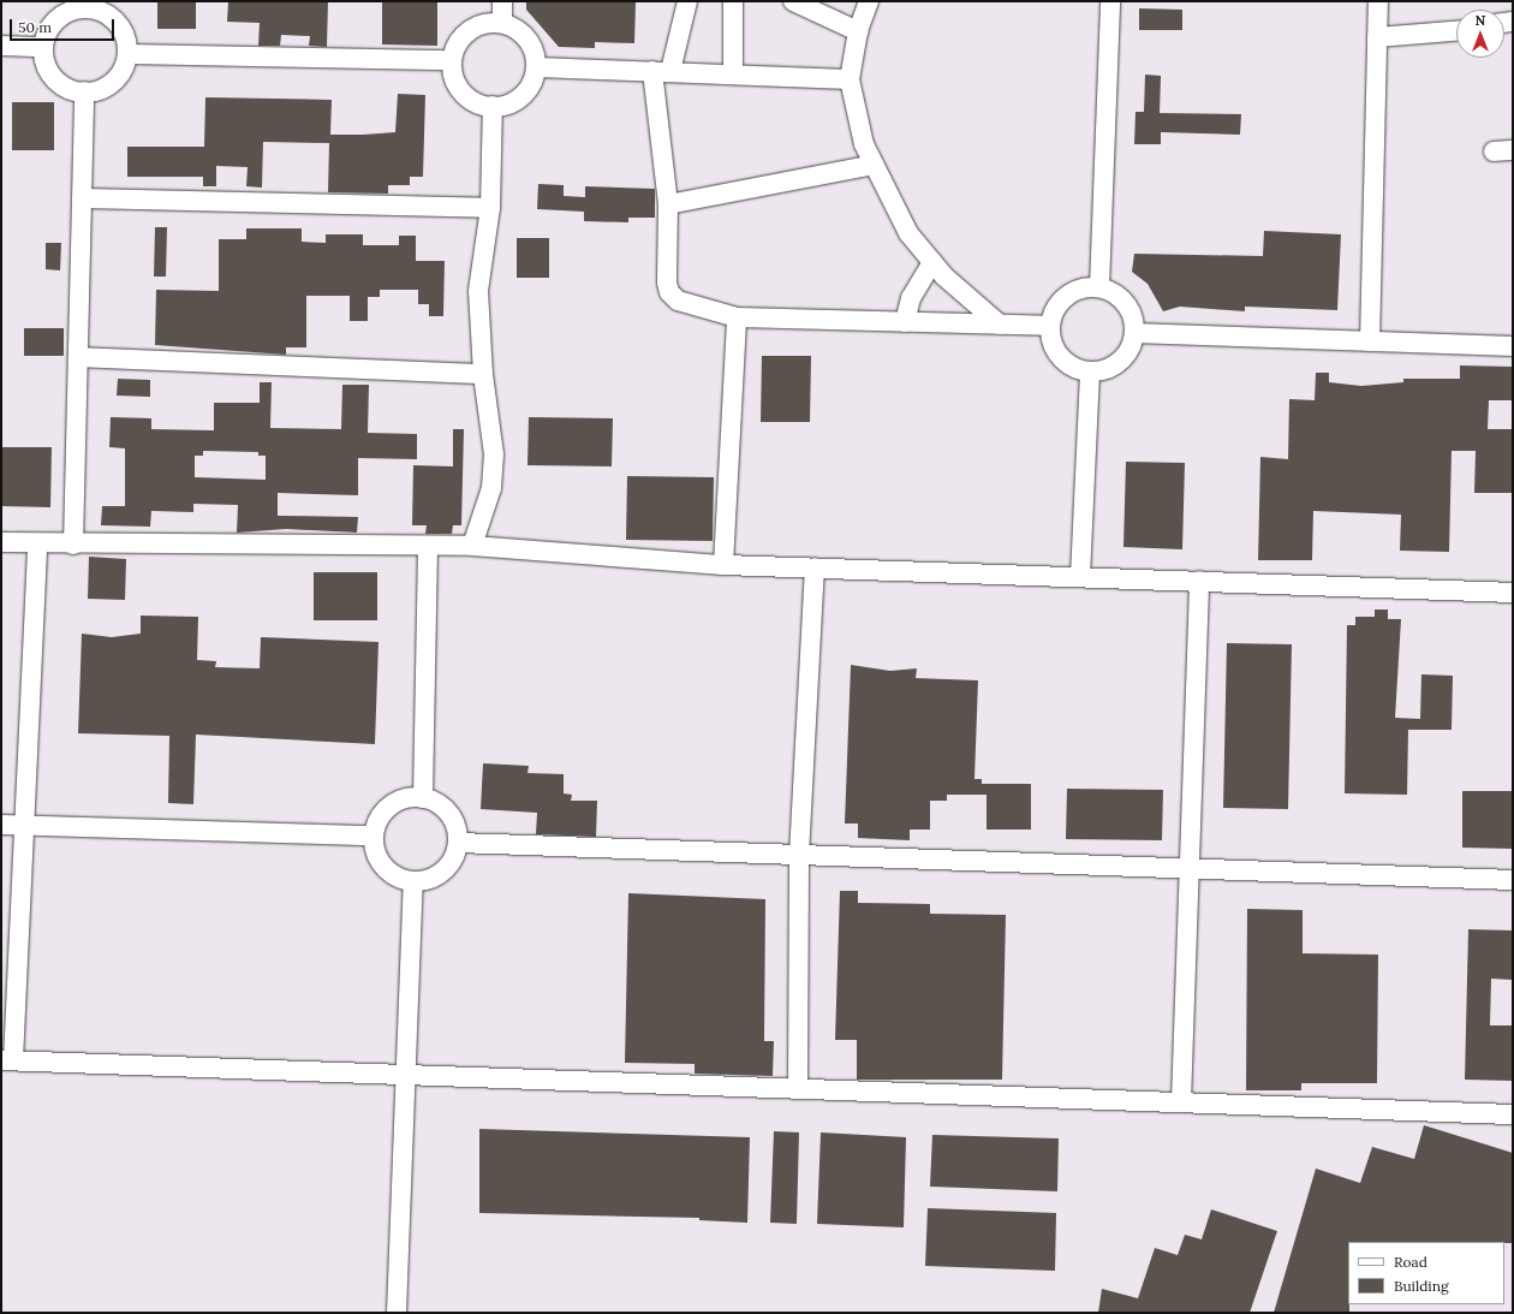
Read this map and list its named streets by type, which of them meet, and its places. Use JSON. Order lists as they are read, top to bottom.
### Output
{
  "legend": ["Road", "Building"],
  "scale_bar": "50 m",
  "north": "top"
}
